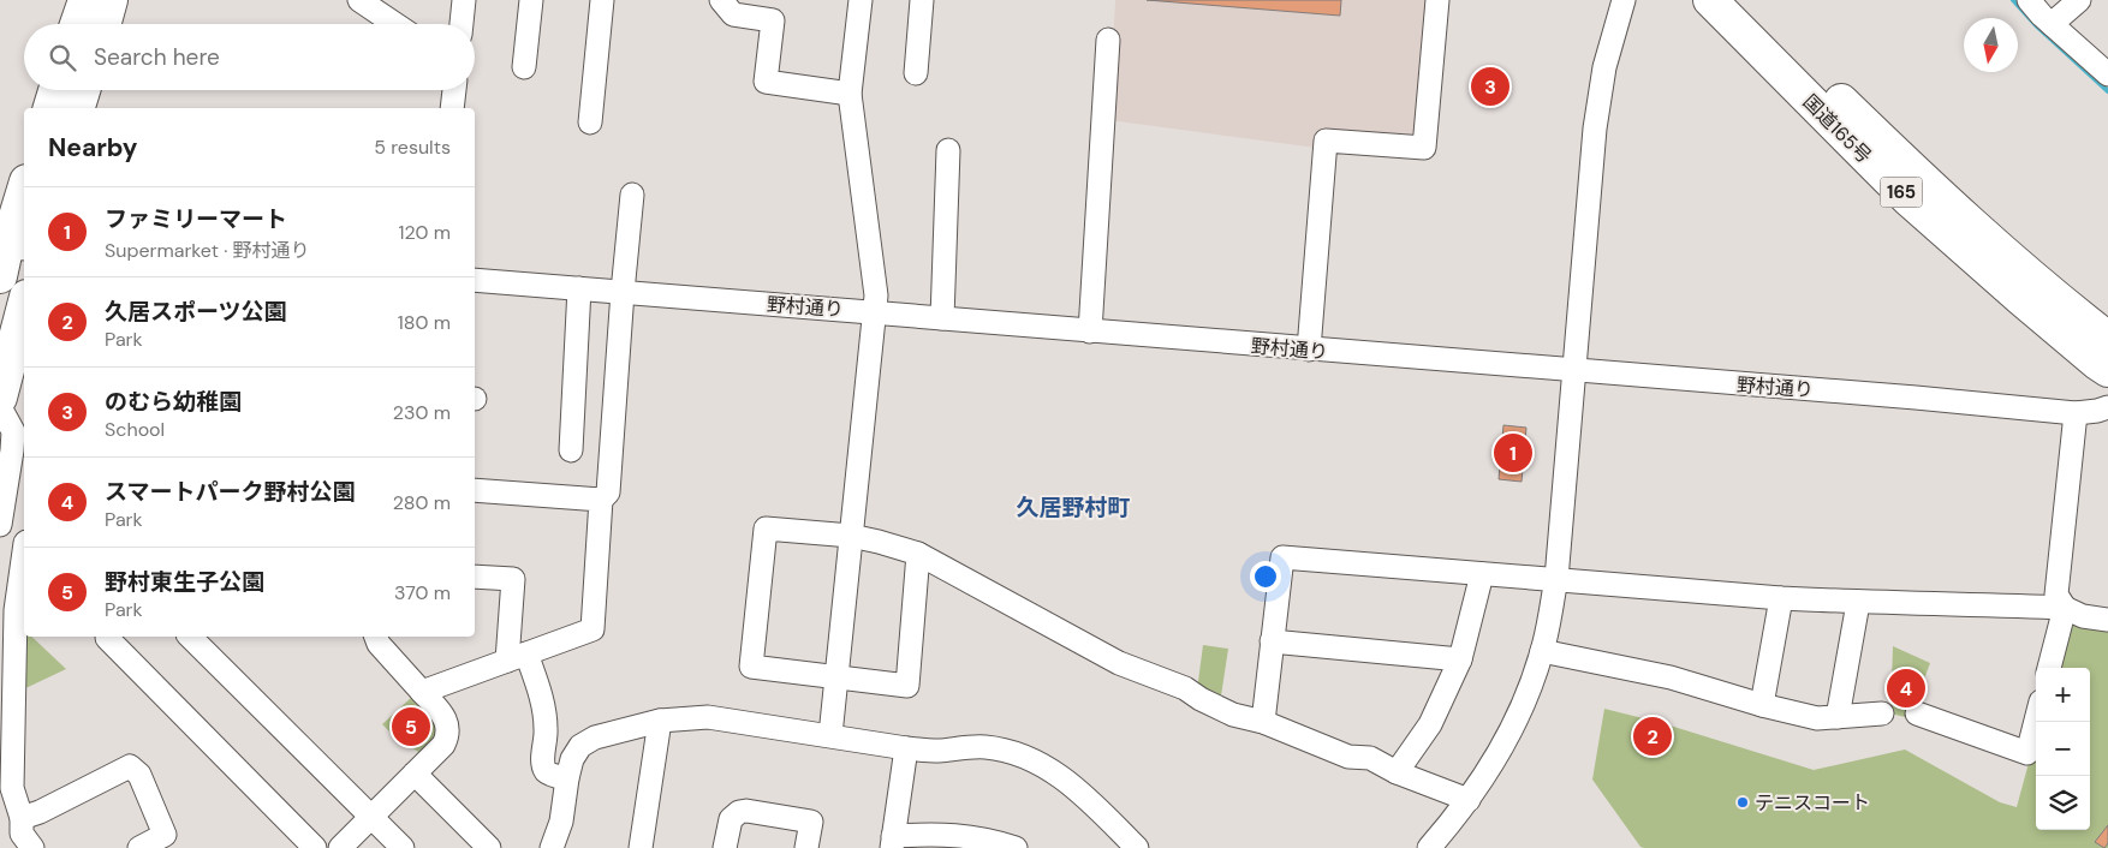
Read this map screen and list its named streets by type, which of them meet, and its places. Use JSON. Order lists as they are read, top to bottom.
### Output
{
  "streets": {
    "highway": ["国道165号", "165"],
    "street": ["野村通り"]
  },
  "districts": ["久居野村町"],
  "places": ["テニスコート"],
  "north": "bottom",
  "page": {
    "search": "Search here",
    "pins": [
      "3",
      "1",
      "4",
      "5",
      "2"
    ],
    "heading": ["Nearby", "5 results"],
    "list": [
      {
        "mark": "1",
        "name": "ファミリーマート",
        "note": "Supermarket · 野村通り",
        "value": "120 m"
      },
      {
        "mark": "2",
        "name": "久居スポーツ公園",
        "note": "Park",
        "value": "180 m"
      },
      {
        "mark": "3",
        "name": "のむら幼稚園",
        "note": "School",
        "value": "230 m"
      },
      {
        "mark": "4",
        "name": "スマートパーク野村公園",
        "note": "Park",
        "value": "280 m"
      },
      {
        "mark": "5",
        "name": "野村東生子公園",
        "note": "Park",
        "value": "370 m"
      }
    ],
    "map_buttons": ["+", "−"]
  }
}
